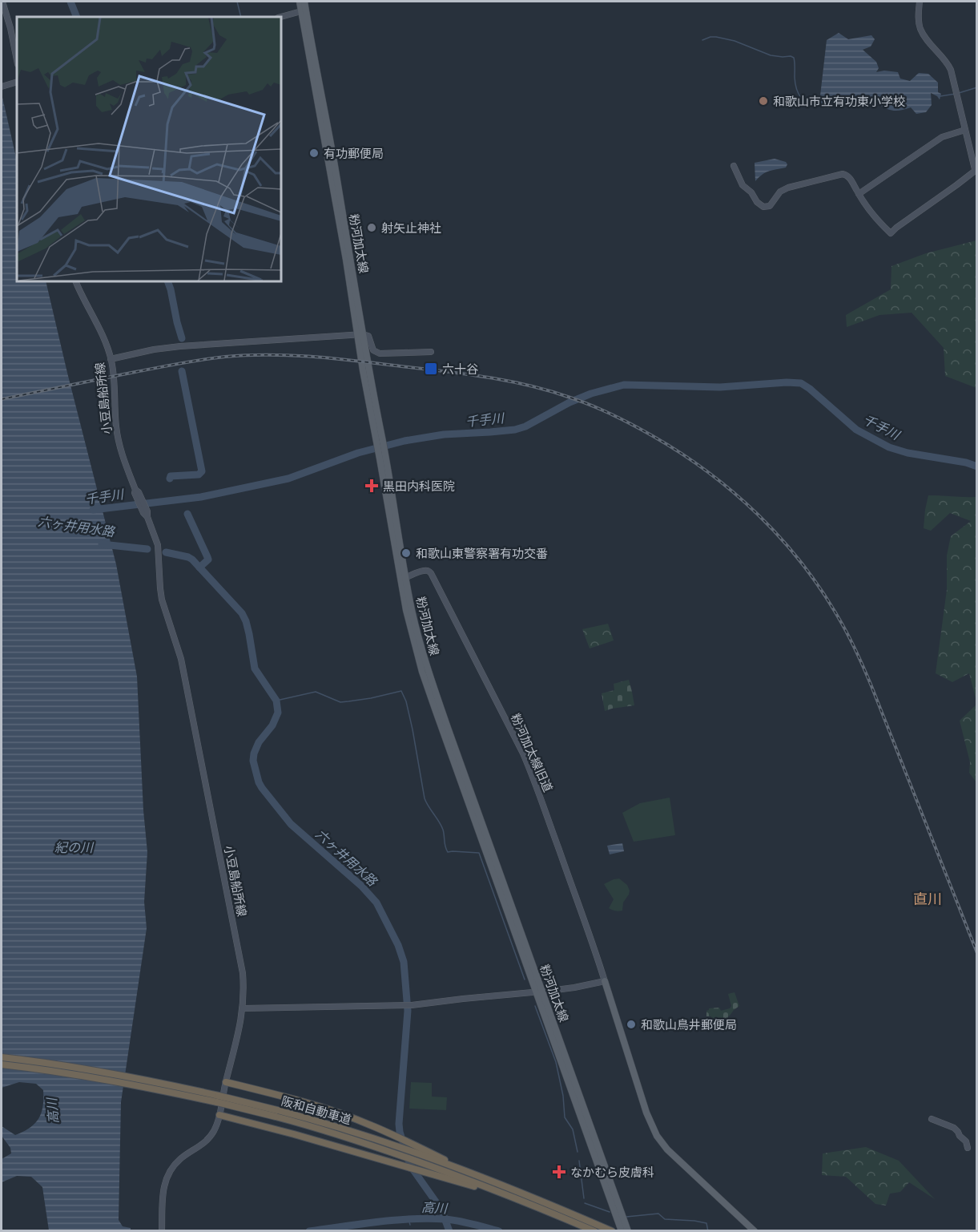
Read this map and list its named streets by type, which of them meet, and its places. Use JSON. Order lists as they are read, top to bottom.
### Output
{
  "streets": {
    "highway": ["阪和自動車道"],
    "main road": ["粉河加太線"],
    "street": ["小豆島船所線", "粉河加太線旧道"]
  },
  "crossings": [
    ["粉河加太線", "粉河加太線旧道"]
  ],
  "districts": ["直川"],
  "water": [
    "千手川",
    "六ヶ井用水路",
    "紀の川",
    "高川"
  ],
  "places": {
    "other": [
      "和歌山市立有功東小学校",
      "有功郵便局",
      "射矢止神社",
      "和歌山東警察署有功交番",
      "和歌山鳥井郵便局"
    ],
    "transit": ["六十谷"],
    "health": ["黒田内科医院", "なかむら皮膚科"]
  }
}
